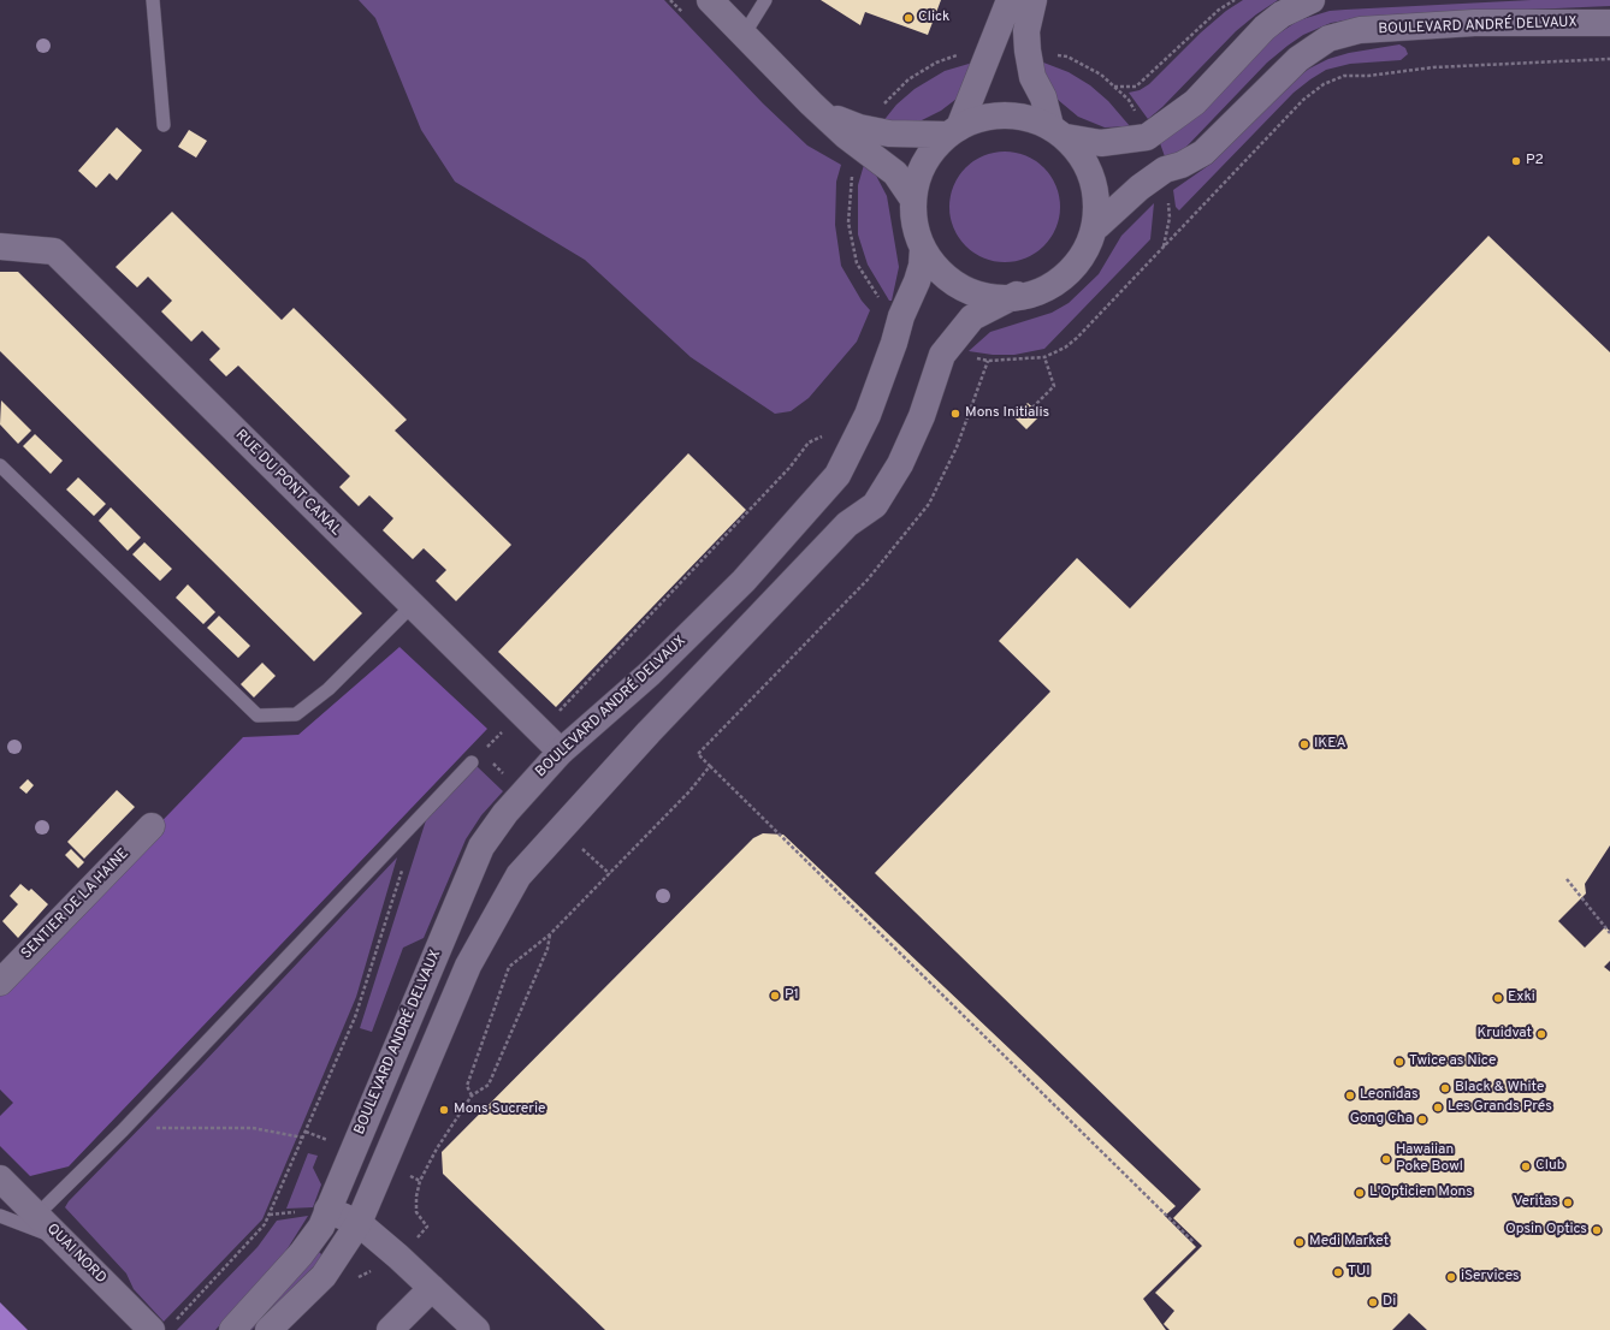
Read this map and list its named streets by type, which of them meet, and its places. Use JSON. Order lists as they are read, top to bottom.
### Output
{
  "streets": {
    "street": [
      "BOULEVARD ANDRÉ DELVAUX",
      "RUE DU PONT CANAL",
      "SENTIER DE LA HAINE",
      "QUAI NORD"
    ]
  },
  "crossings": [
    ["BOULEVARD ANDRÉ DELVAUX", "RUE DU PONT CANAL"]
  ],
  "places": [
    "Click",
    "P2",
    "Mons Initialis",
    "IKEA",
    "P1",
    "Exki",
    "Kruidvat",
    "Twice as Nice",
    "Black & White",
    "Leonidas",
    "Les Grands Prés",
    "Mons Sucrerie",
    "Gong Cha",
    "Hawaiian Poke Bowl",
    "Club",
    "L'Opticien Mons",
    "Veritas",
    "Opsin Optics",
    "Medi Market",
    "TUI",
    "iServices",
    "Di"
  ]
}
